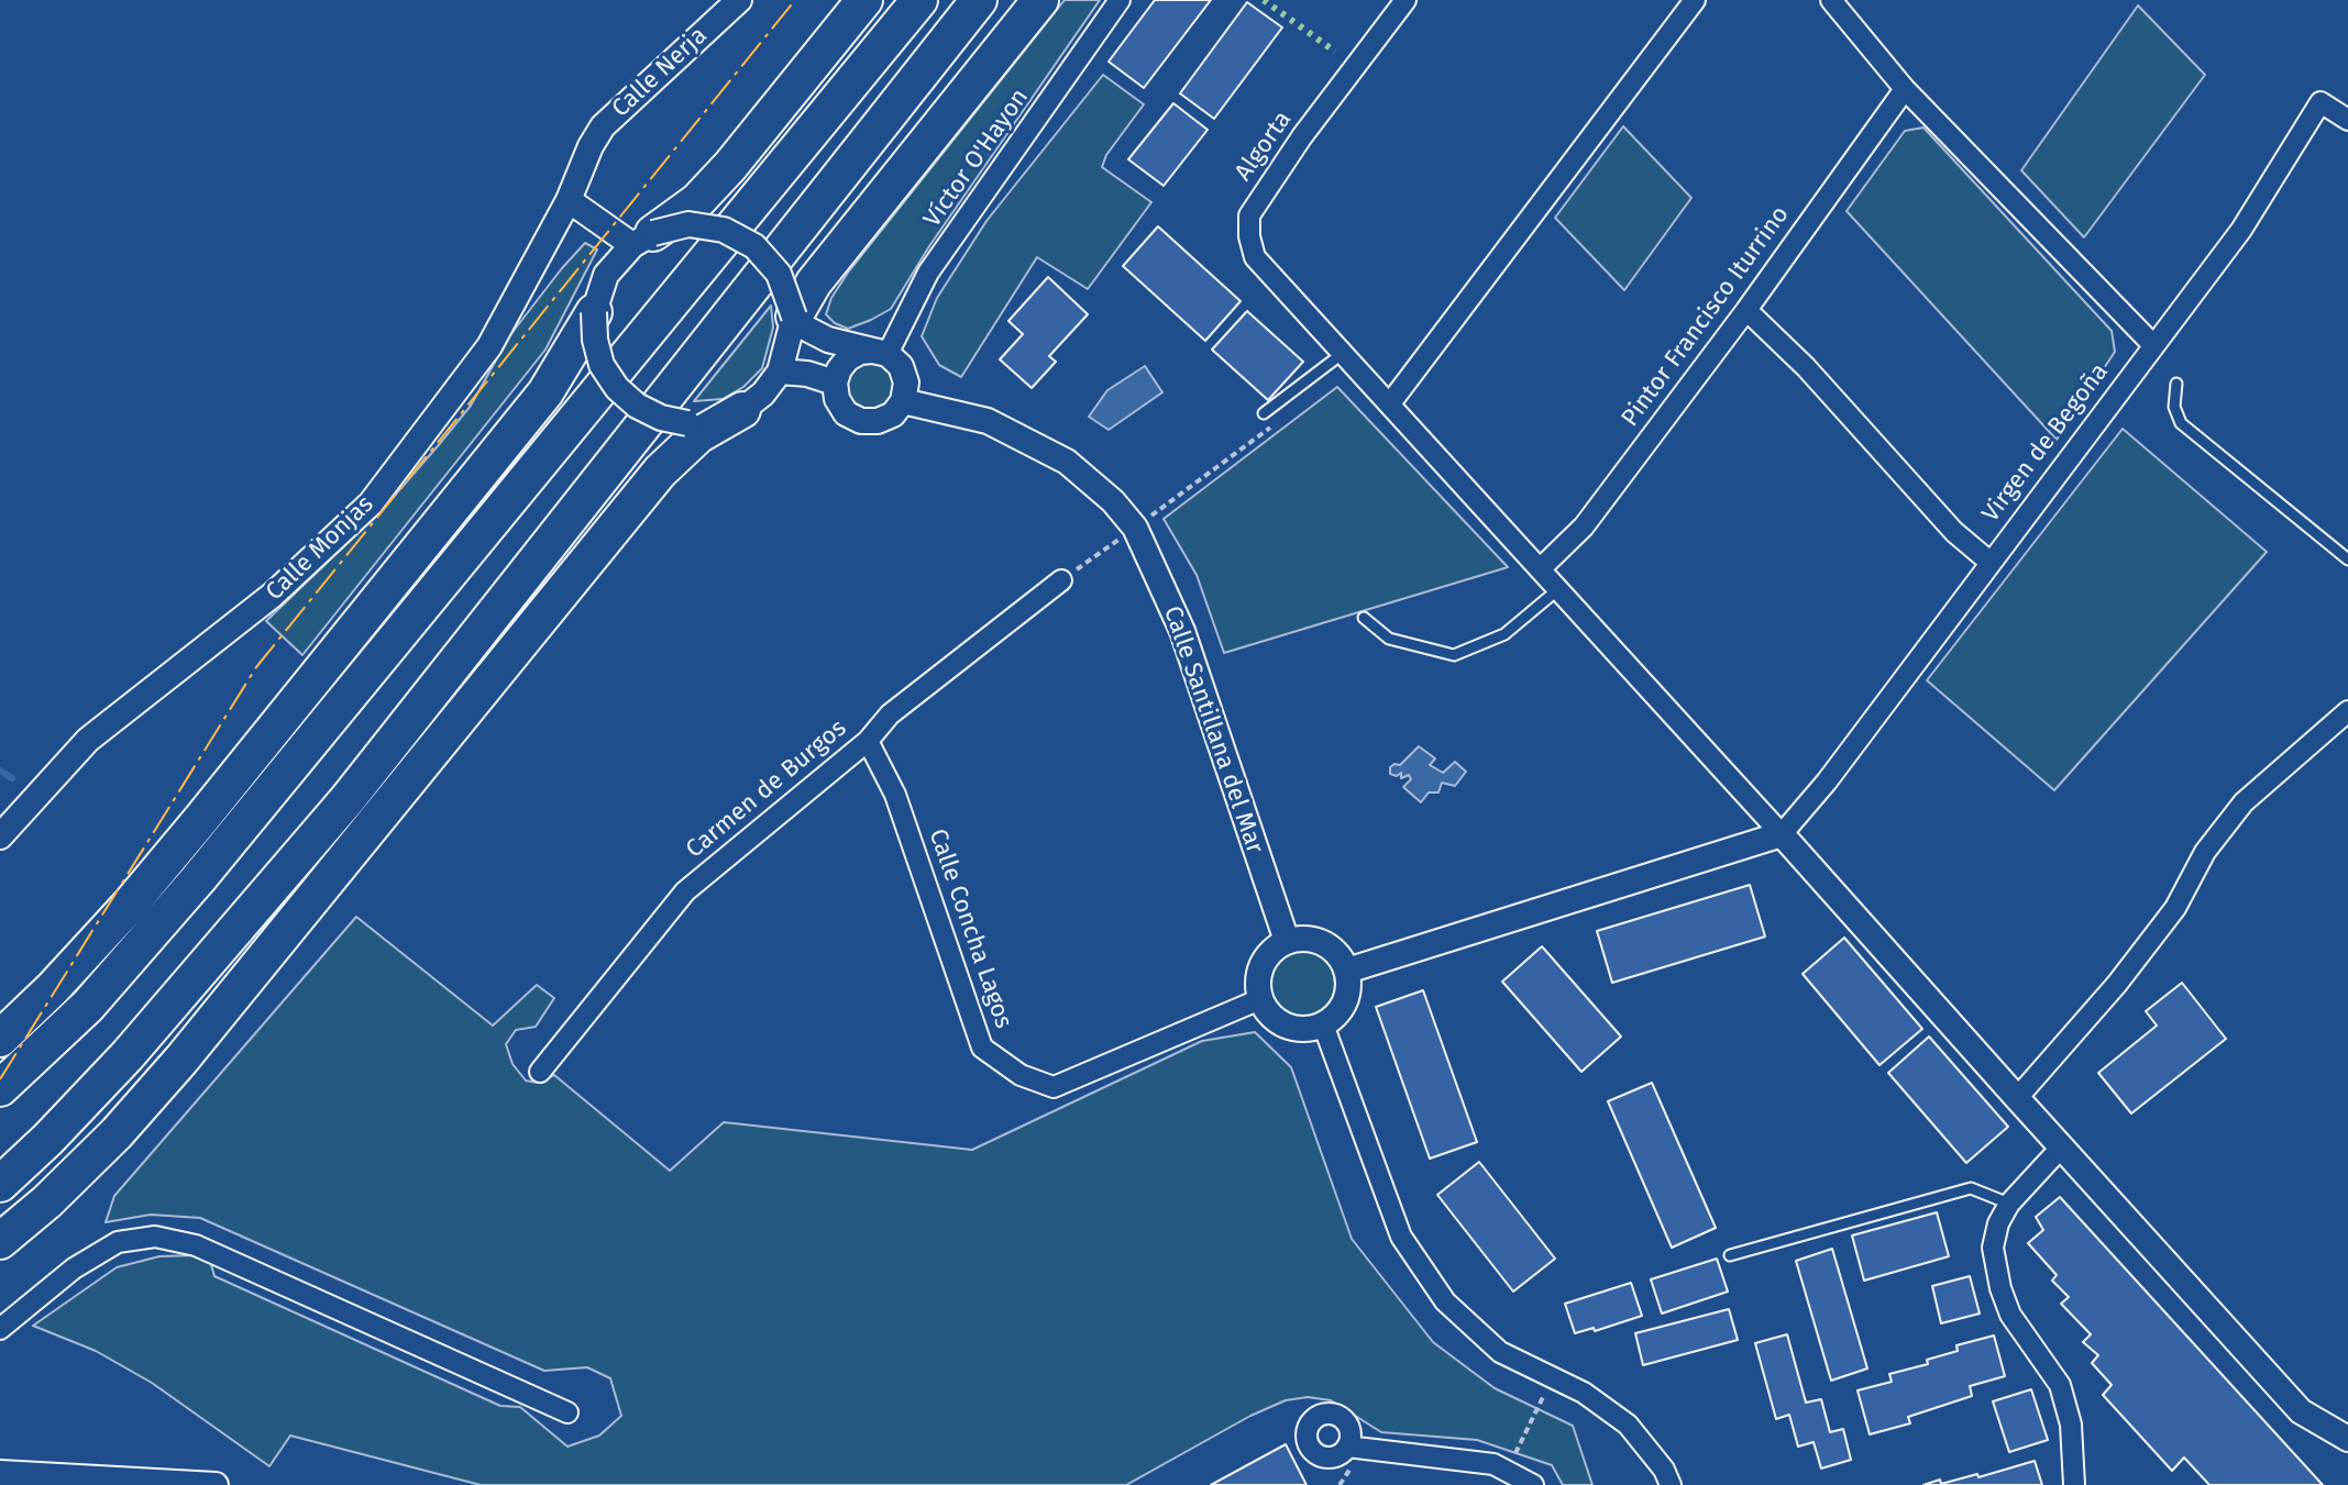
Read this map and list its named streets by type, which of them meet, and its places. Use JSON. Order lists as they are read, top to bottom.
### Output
{
  "streets": {
    "street": [
      "Calle Nerja",
      "Algorta",
      "Víctor O'Hayon",
      "Pintor Francisco Iturrino",
      "Virgen de Begoña",
      "Calle Monjas",
      "Calle Santillana del Mar",
      "Carmen de Burgos",
      "Calle Concha Lagos"
    ]
  },
  "crossings": [
    ["Calle Nerja", "Calle Monjas"],
    ["Algorta", "Pintor Francisco Iturrino"],
    ["Algorta", "Virgen de Begoña"],
    ["Víctor O'Hayon", "Calle Santillana del Mar"],
    ["Calle Santillana del Mar", "Calle Concha Lagos"],
    ["Carmen de Burgos", "Calle Concha Lagos"]
  ]
}
